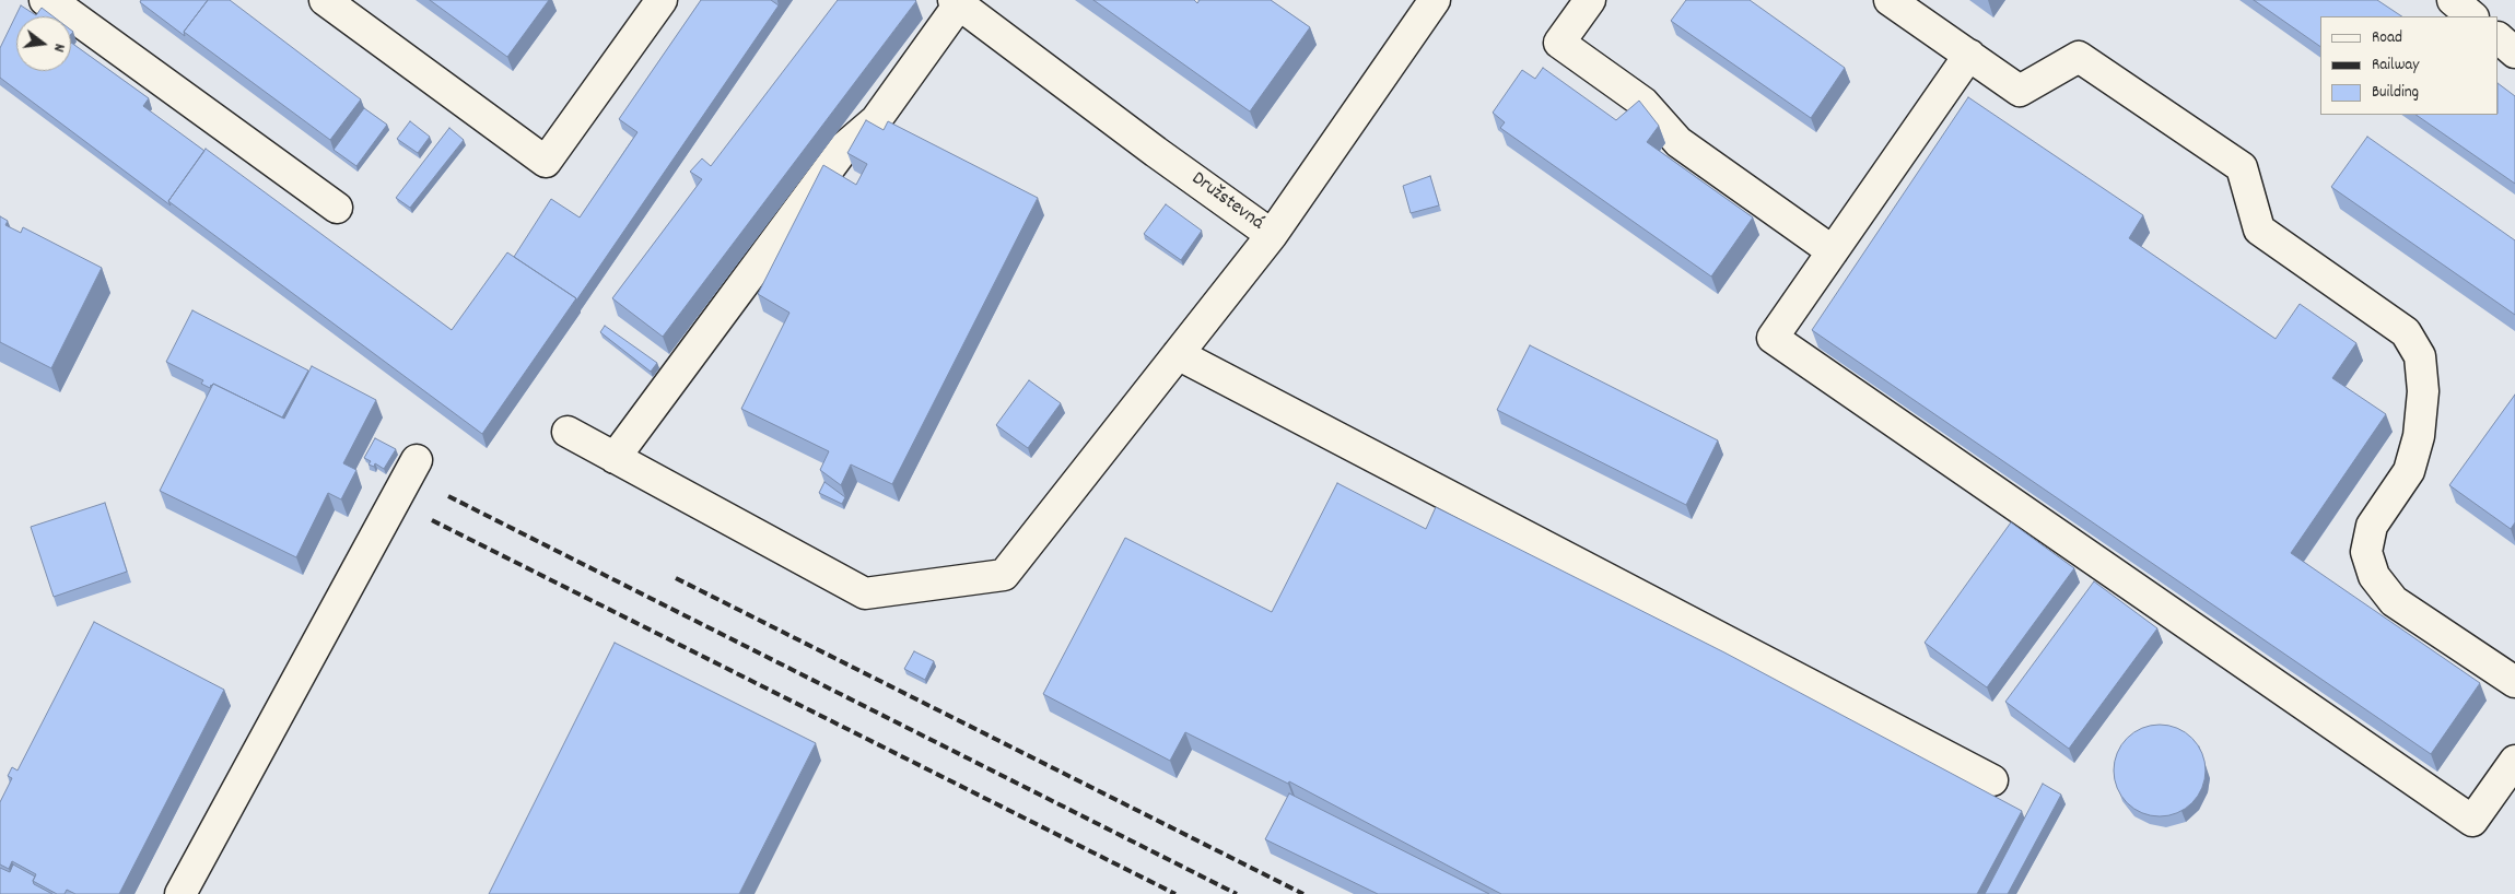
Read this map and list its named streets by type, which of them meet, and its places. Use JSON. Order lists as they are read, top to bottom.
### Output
{
  "streets": {
    "street": ["Družstevná"]
  },
  "legend": ["Road", "Railway", "Building"],
  "north": "right"
}
